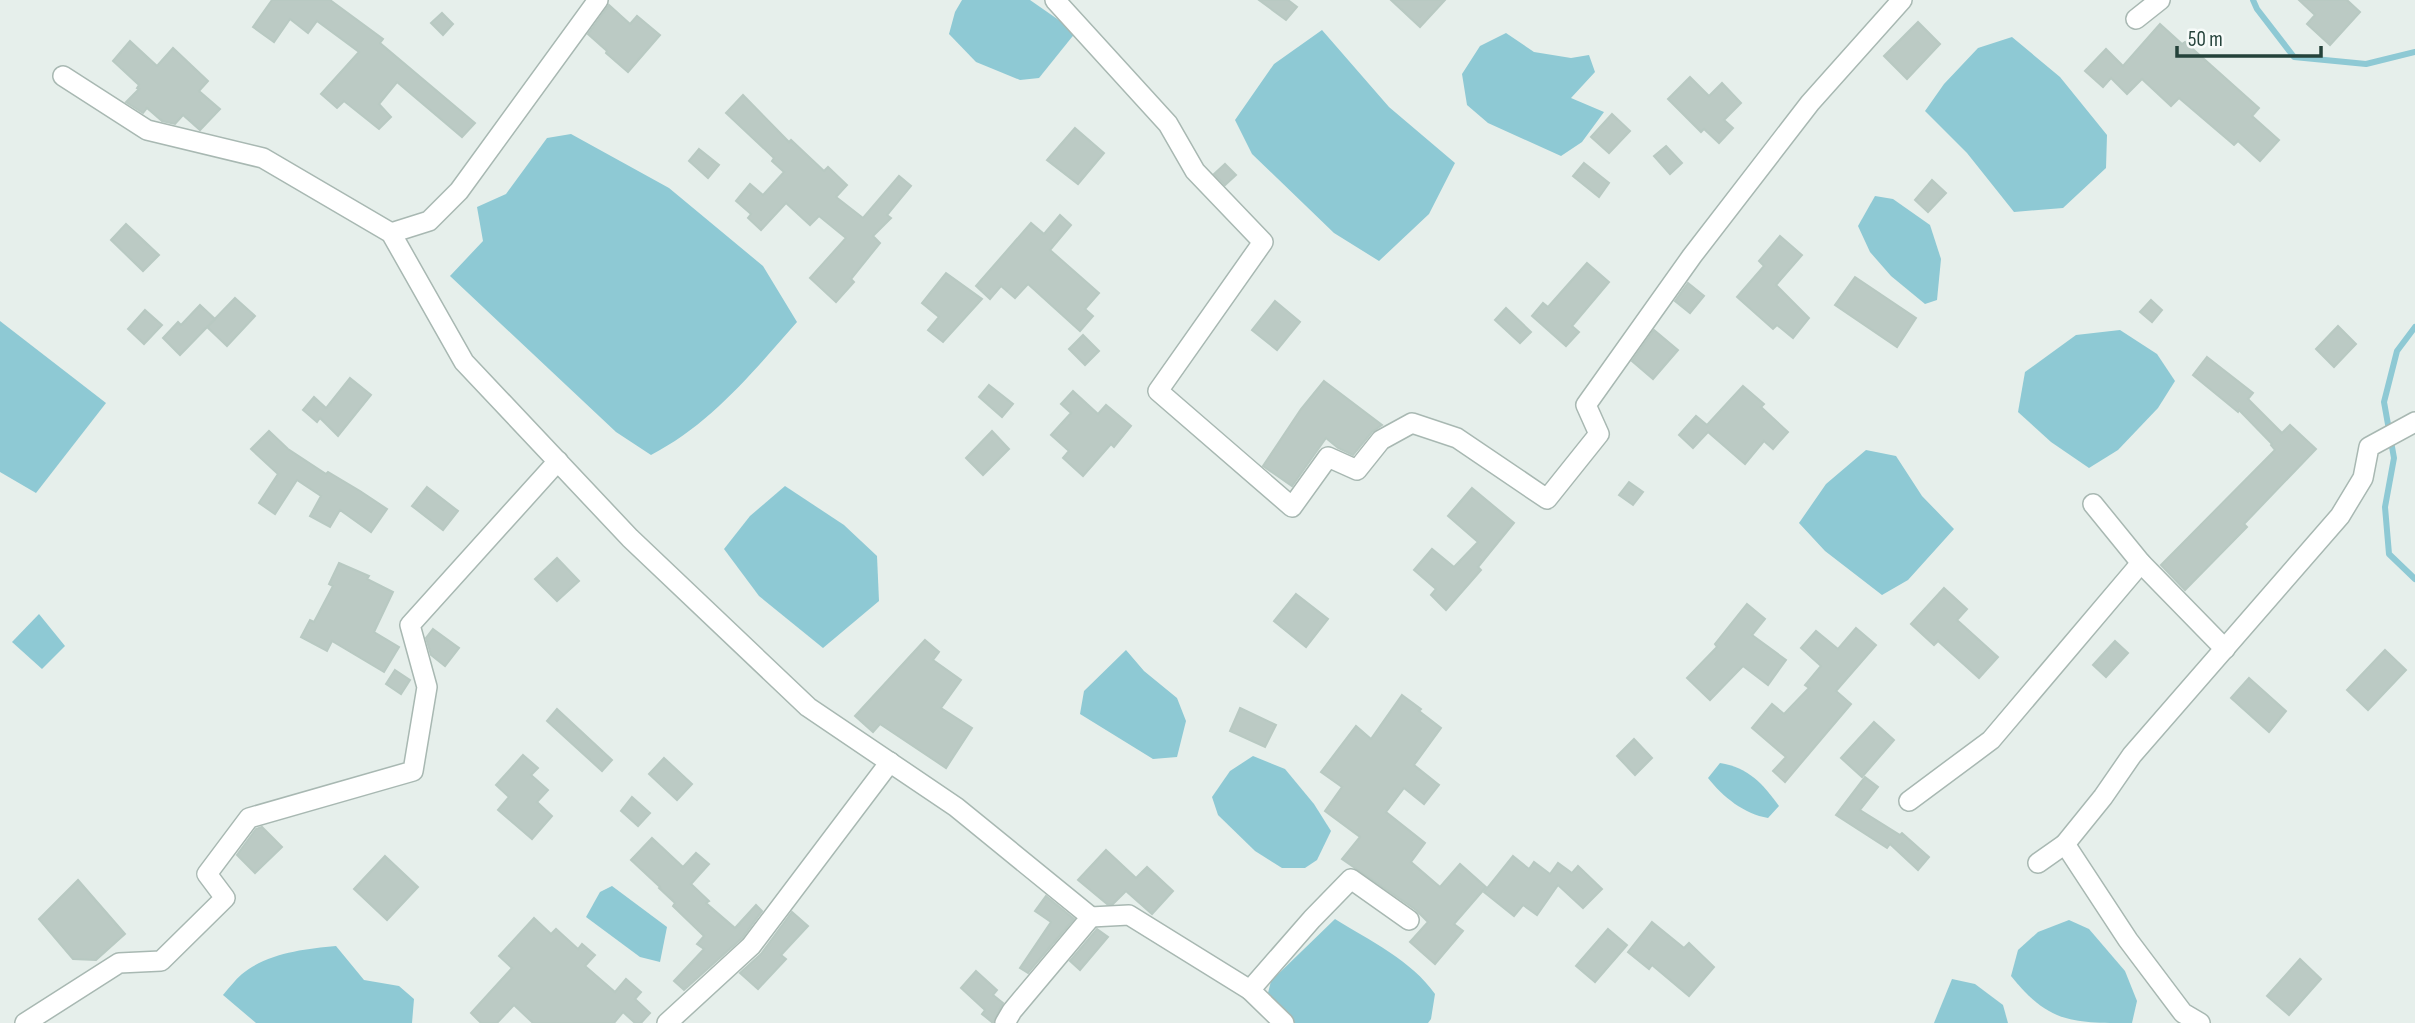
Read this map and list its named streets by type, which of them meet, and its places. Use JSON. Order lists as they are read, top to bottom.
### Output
{
  "scale_bar": "50 m"
}
